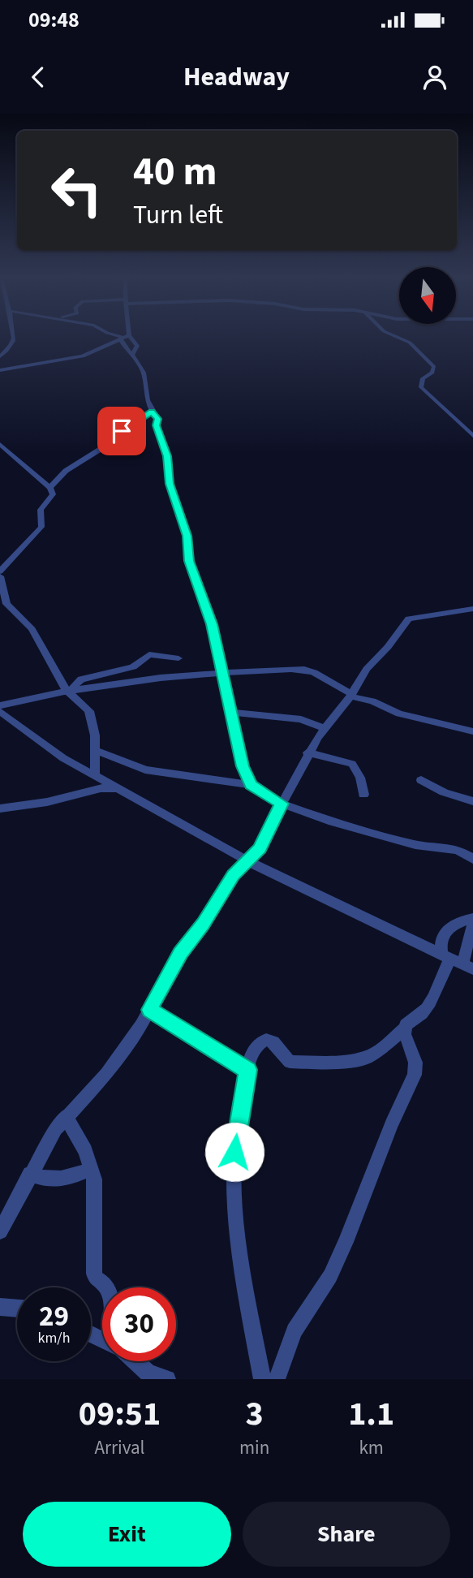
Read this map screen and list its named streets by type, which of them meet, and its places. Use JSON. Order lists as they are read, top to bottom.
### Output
{
  "north": "bottom",
  "page": {
    "status": "09:48",
    "header": "Headway",
    "turn": ["40 m", "Turn left"],
    "speed": "29 km/h",
    "limit": "30",
    "eta": [
      "09:51",
      "Arrival",
      "3",
      "min",
      "1.1",
      "km"
    ],
    "buttons": ["Exit", "Share"]
  }
}
